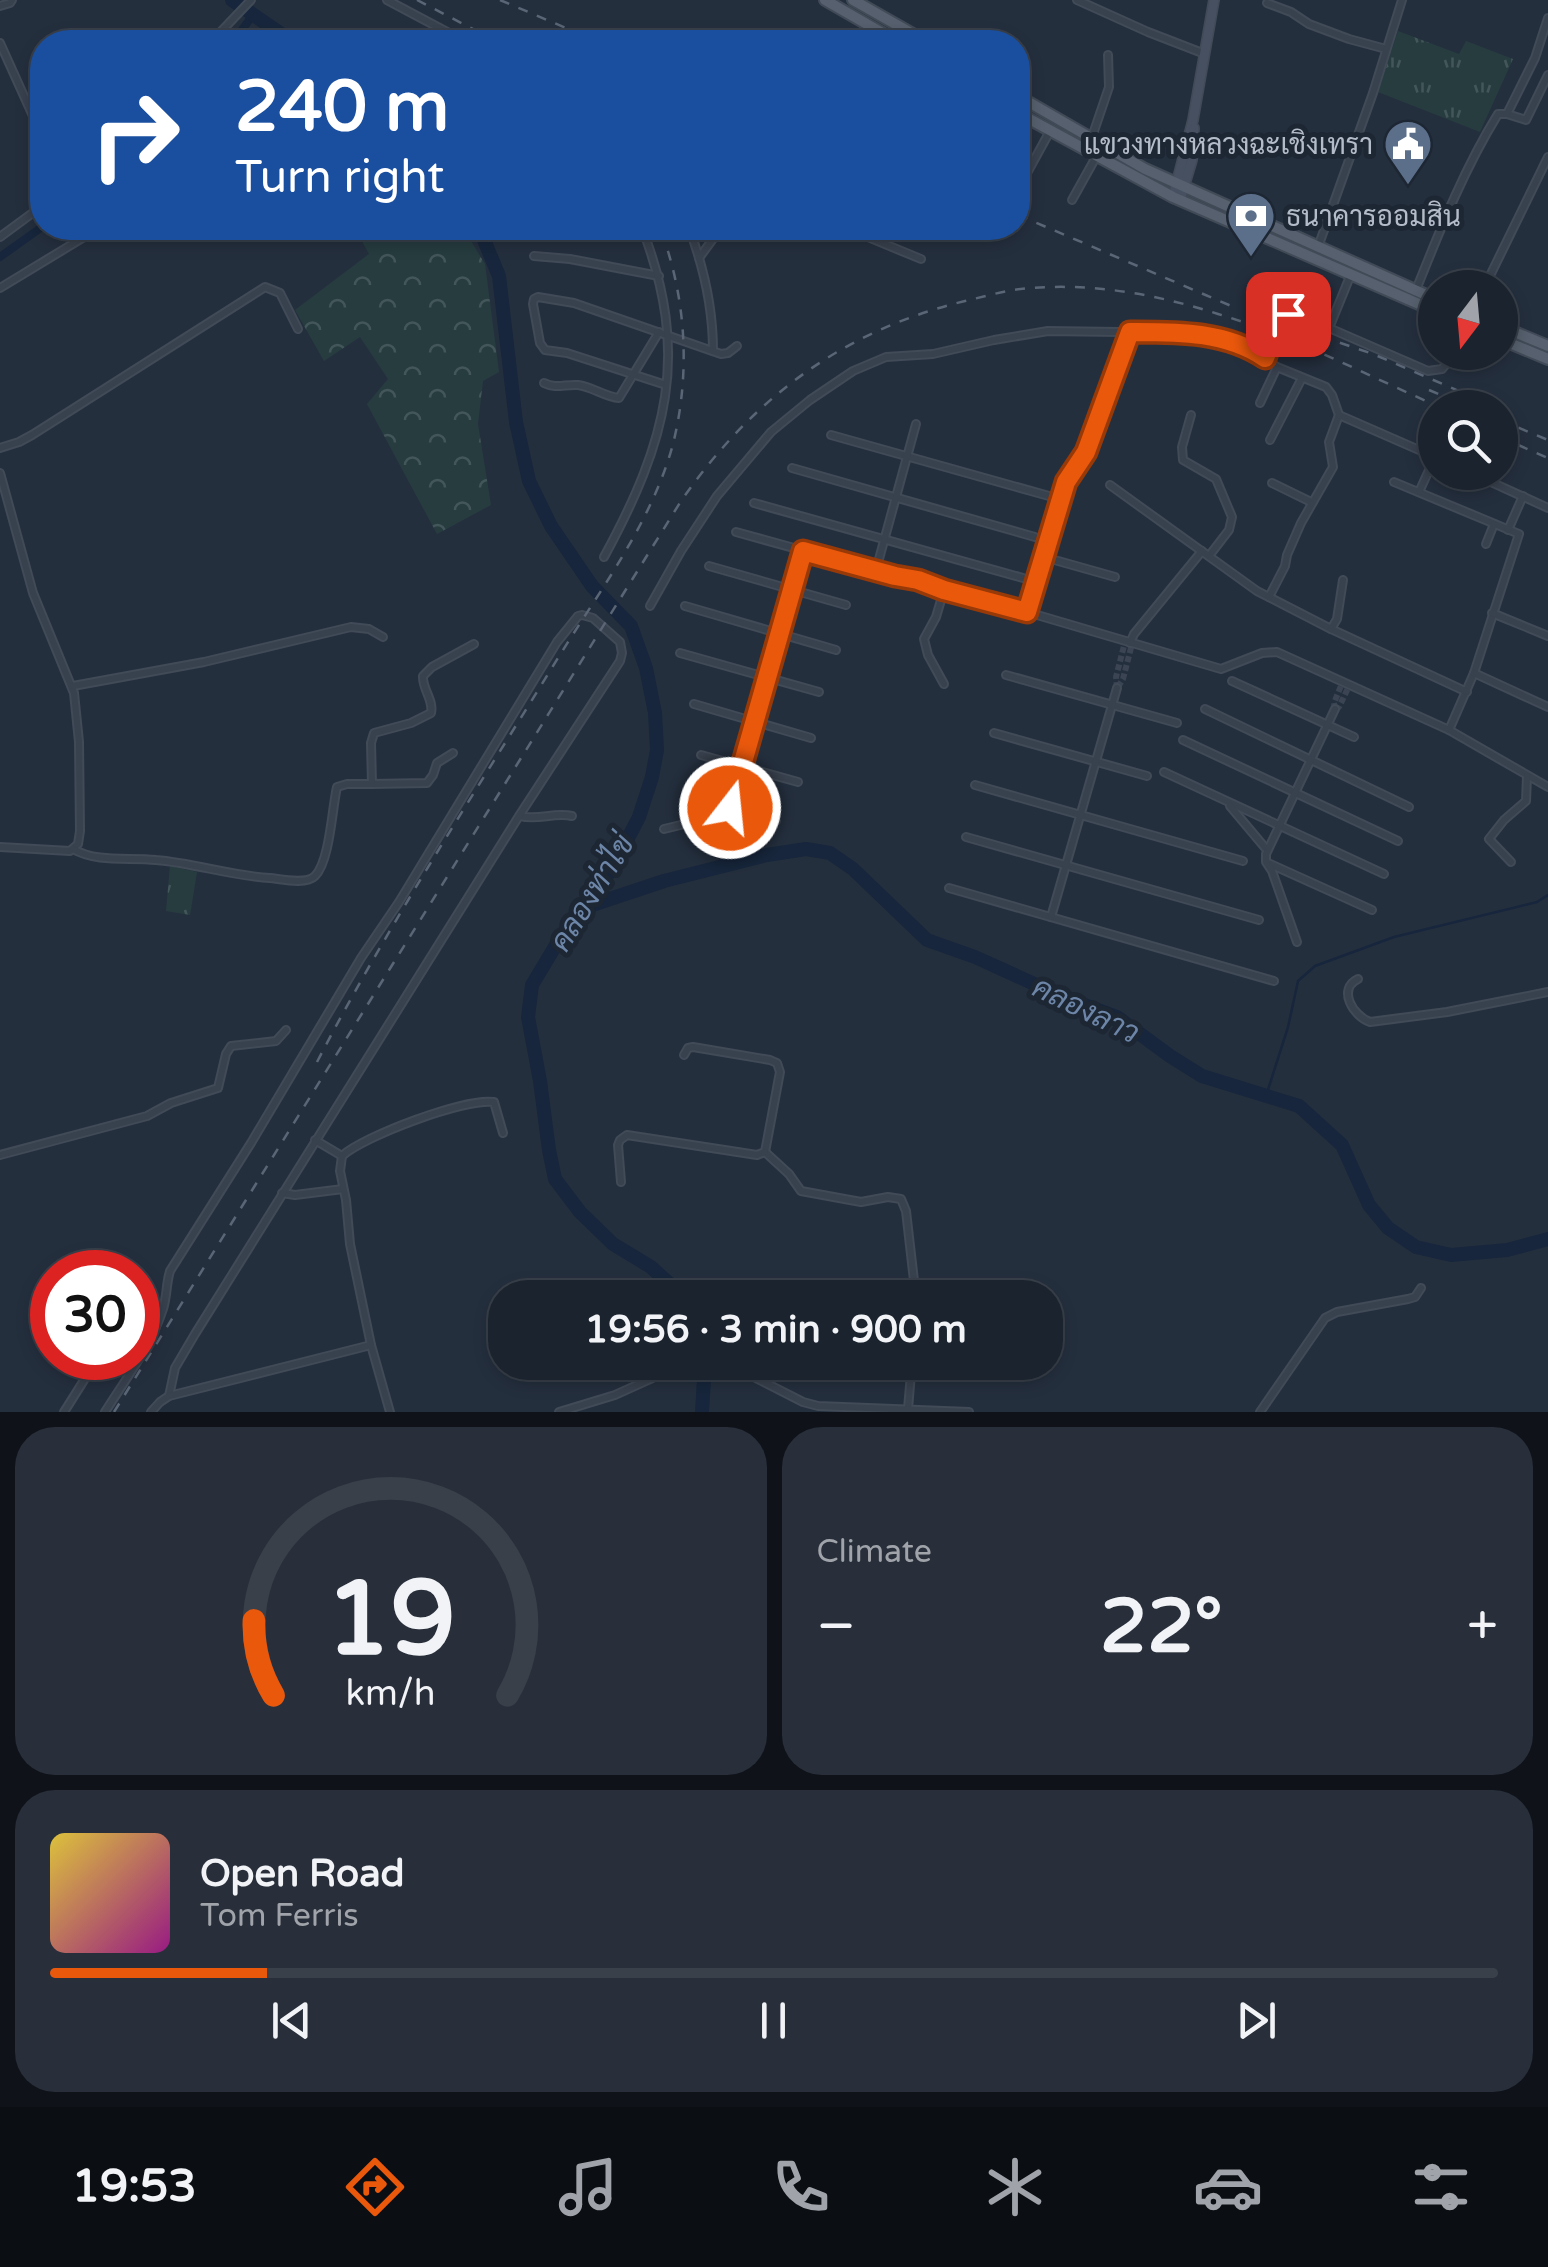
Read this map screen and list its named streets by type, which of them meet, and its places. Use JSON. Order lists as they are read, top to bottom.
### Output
{
  "water": ["คลองท่าไข่", "คลองลาว"],
  "places": {
    "public building": ["แขวงทางหลวงฉะเชิงเทรา"],
    "bank": ["ธนาคารออมสิน"]
  },
  "north": "bottom",
  "page": {
    "turn": ["240 m", "Turn right"],
    "limit": "30",
    "trip": "19:56 · 3 min · 900 m",
    "tile": "Climate",
    "heat": ["−", "22°", "+"],
    "song": ["Open Road", "Tom Ferris"],
    "tabs": "19:53",
    "gauge": ["19", "km/h"]
  }
}
